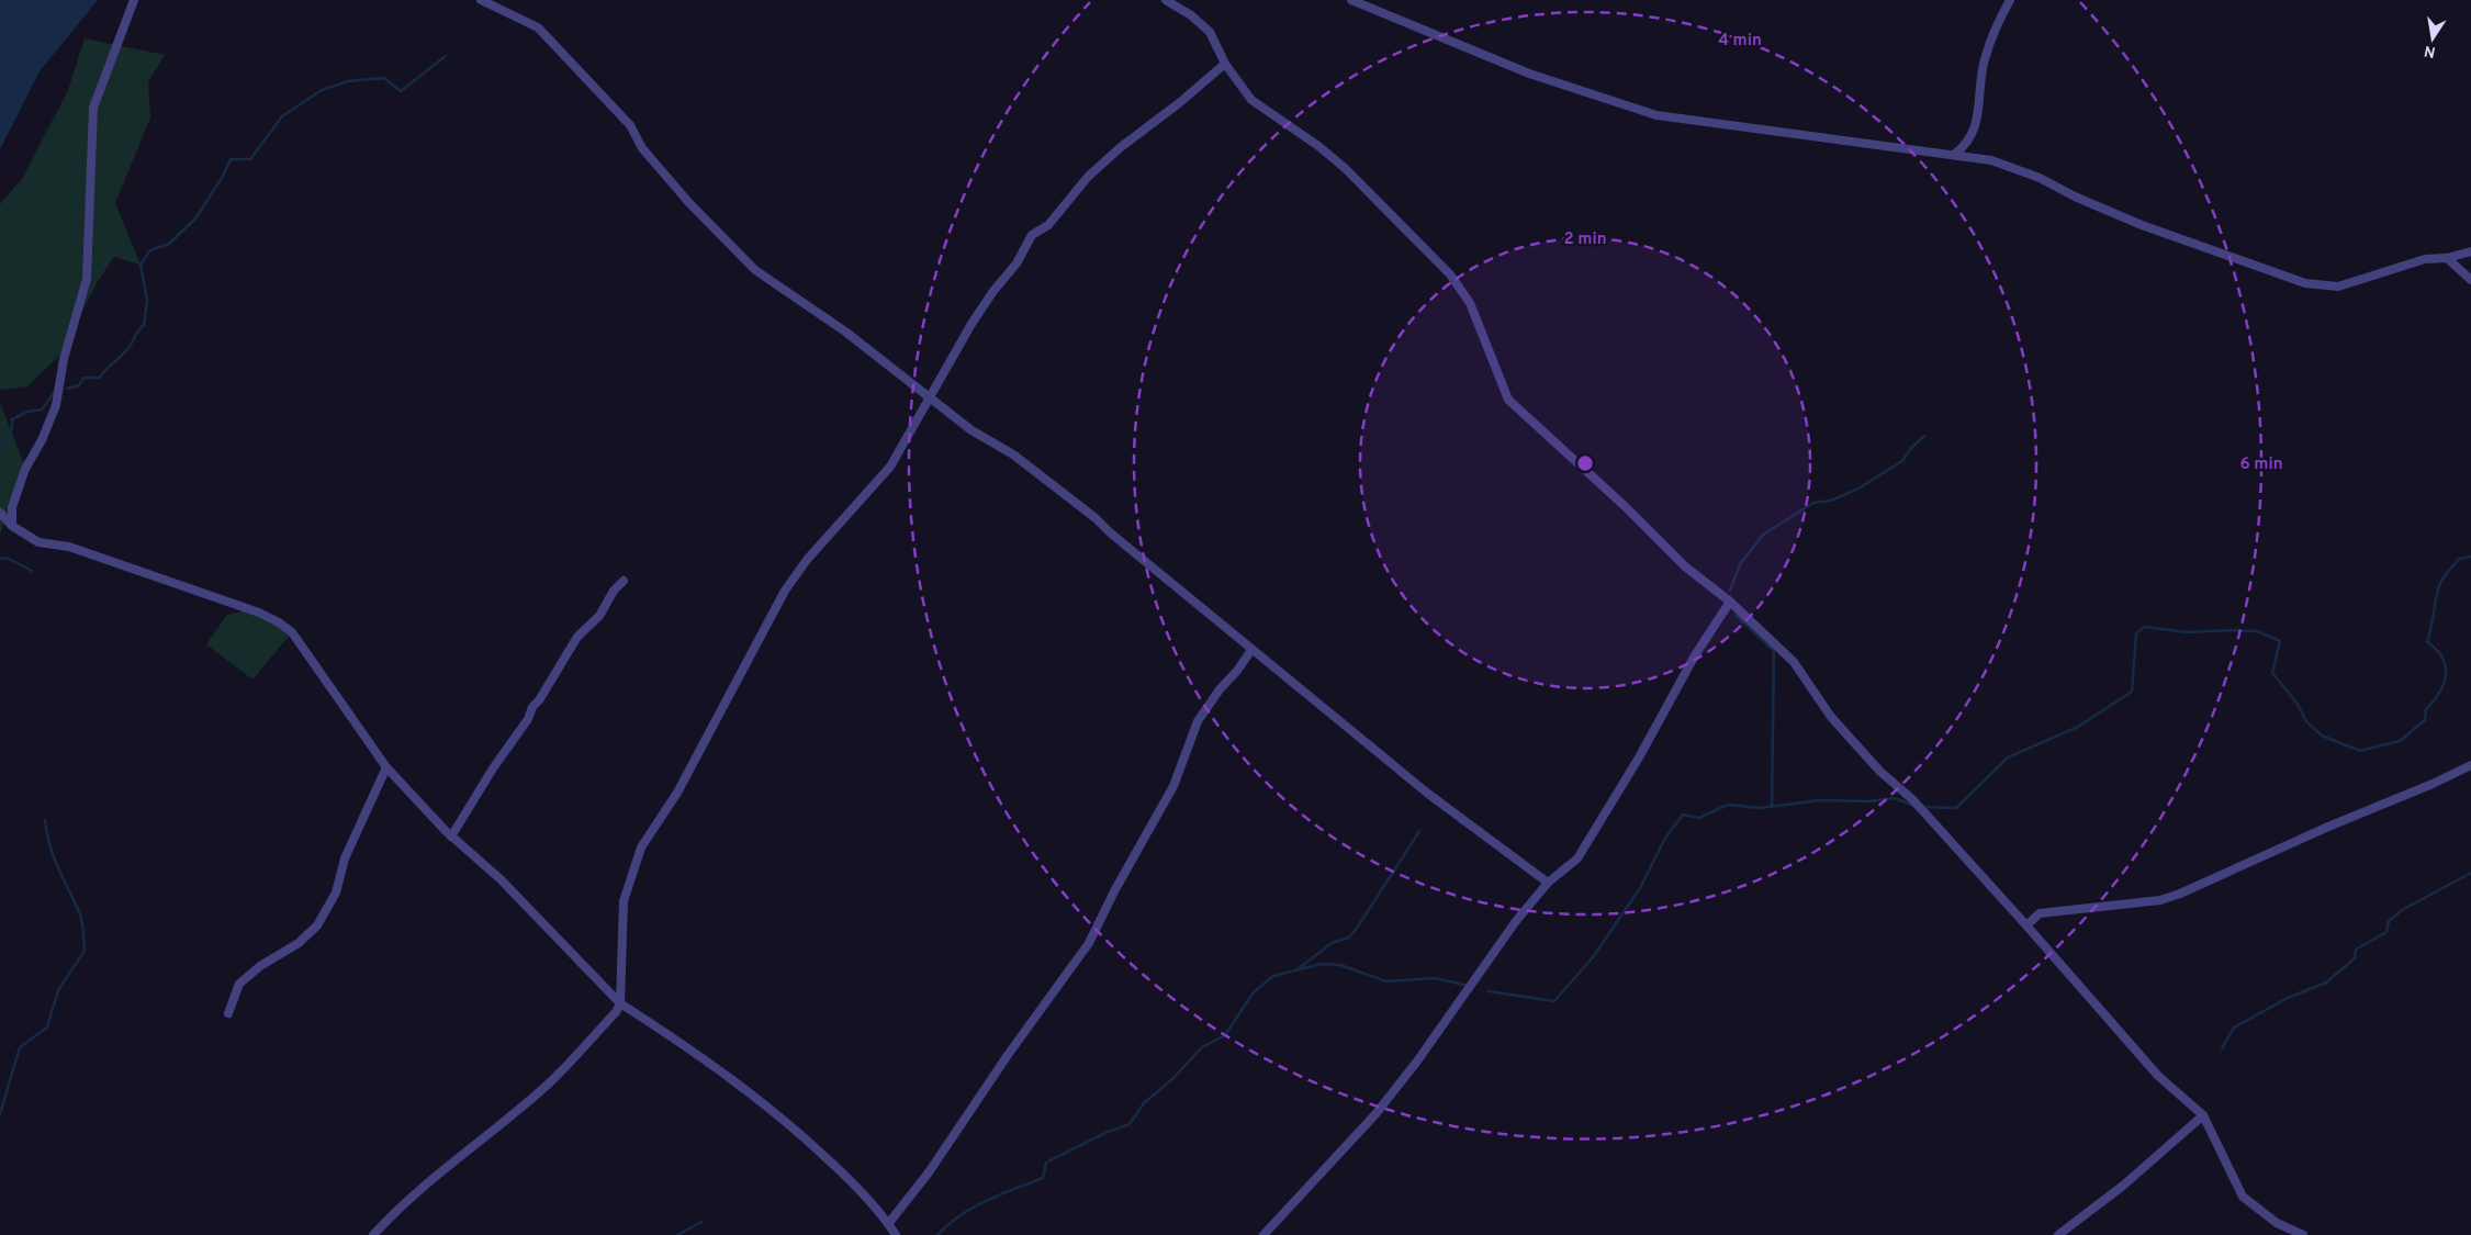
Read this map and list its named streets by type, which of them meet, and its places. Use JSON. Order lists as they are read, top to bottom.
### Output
{
  "north": "bottom",
  "rings": ["4 min", "2 min", "6 min"]
}
